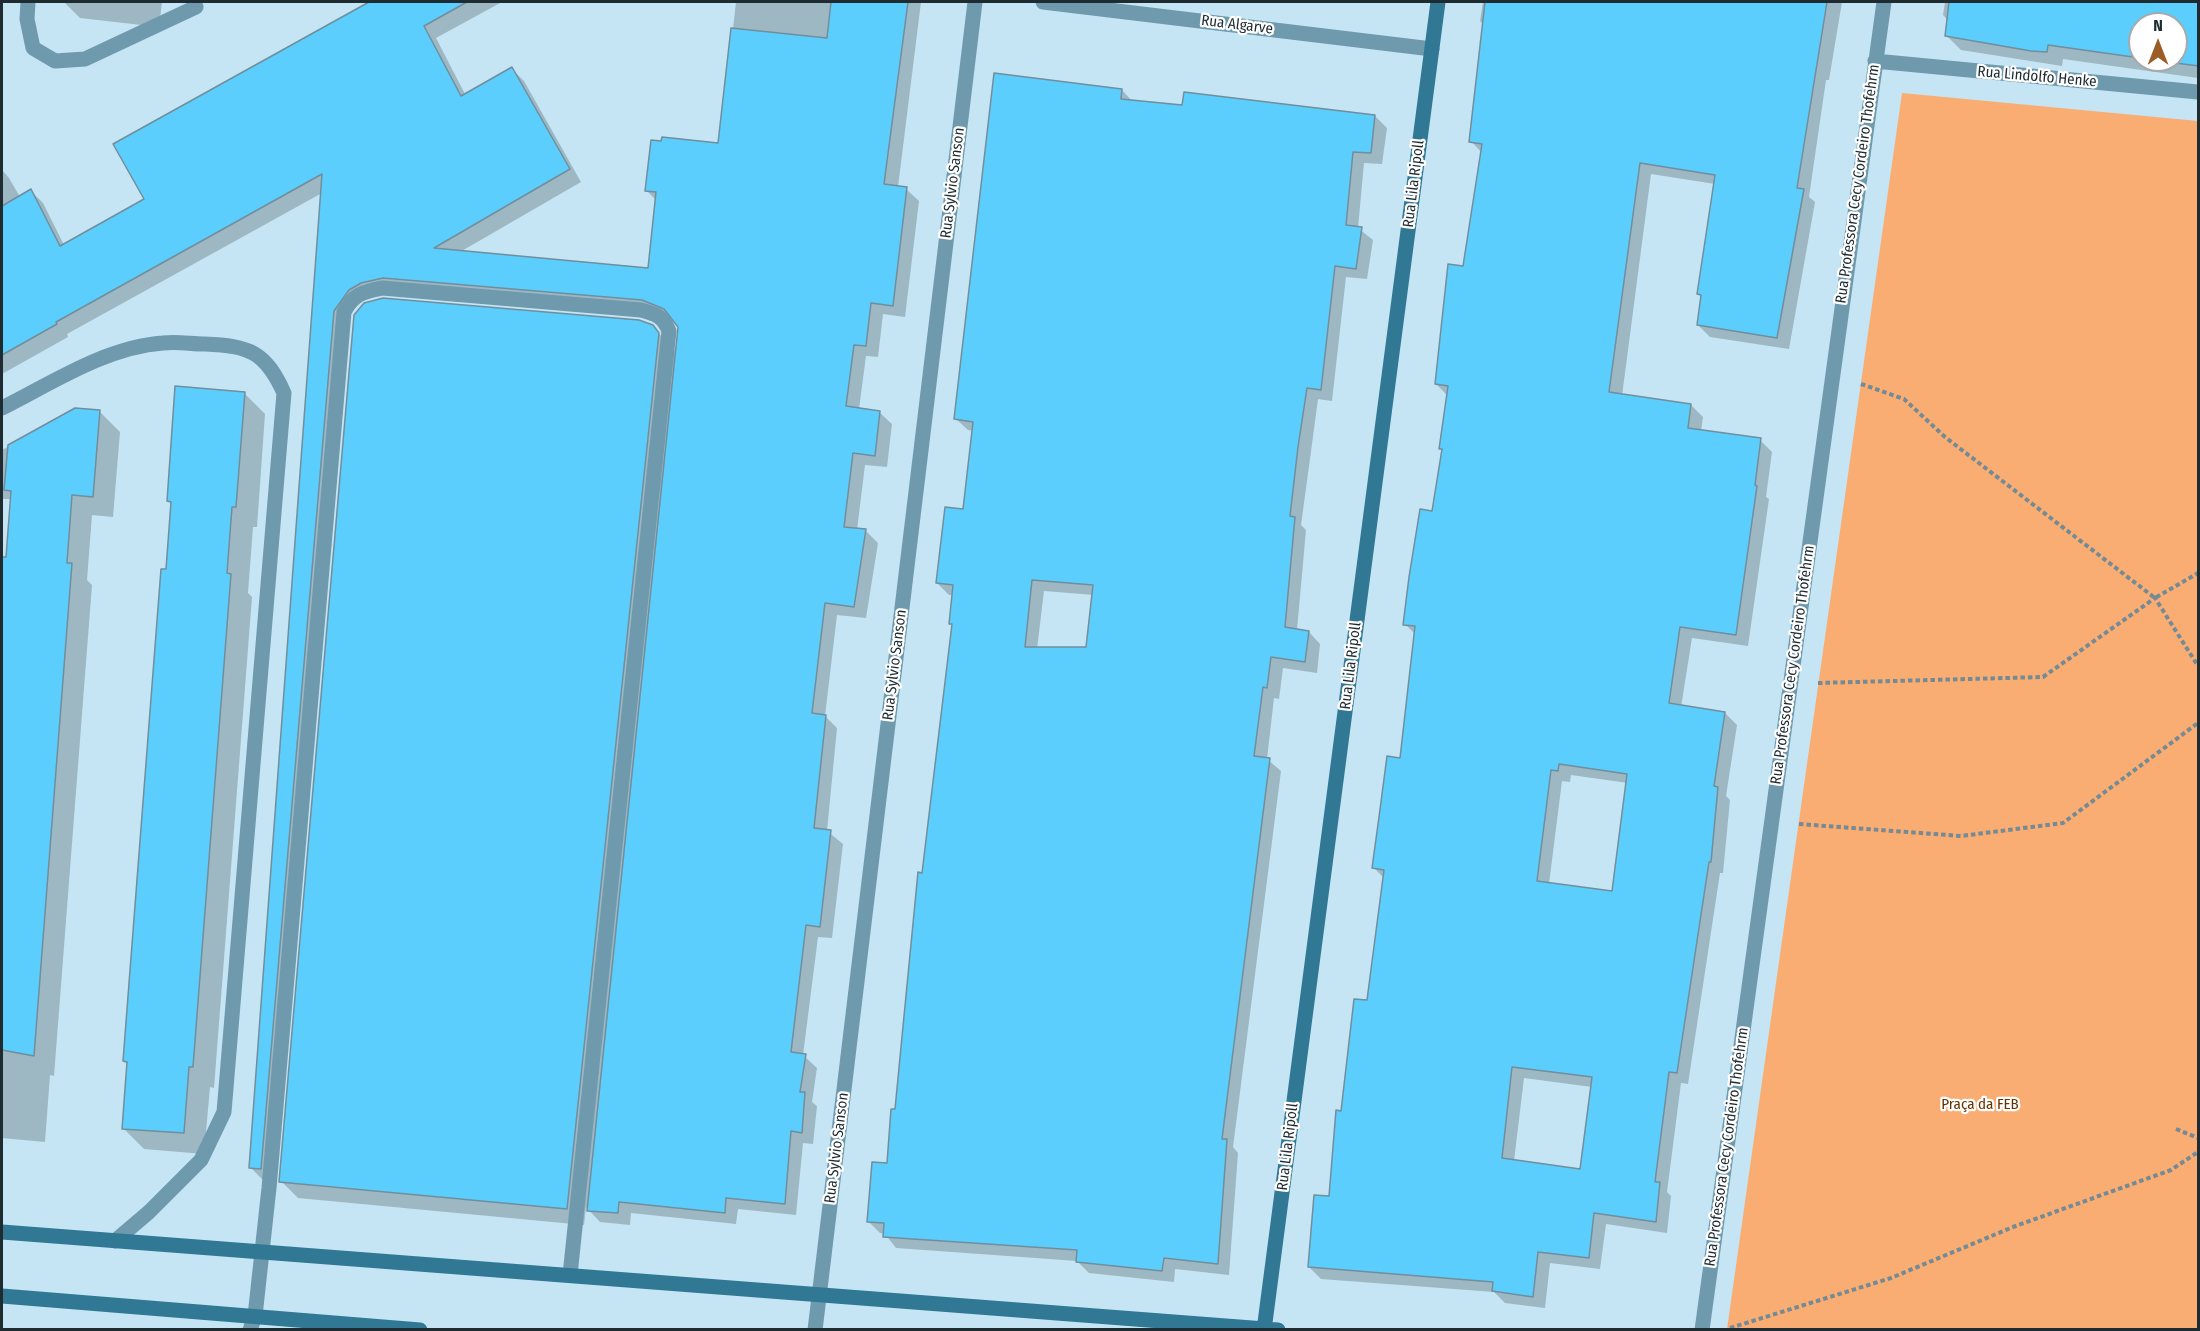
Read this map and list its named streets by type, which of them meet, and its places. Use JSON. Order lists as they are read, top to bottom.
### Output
{
  "streets": {
    "street": [
      "Rua Algarve",
      "Rua Lindolfo Henke",
      "Rua Sylvio Sanson",
      "Rua Lila Ripoll",
      "Rua Professora Cecy Cordeiro Thofehrm"
    ]
  },
  "crossings": [
    ["Rua Algarve", "Rua Lila Ripoll"],
    ["Rua Lindolfo Henke", "Rua Professora Cecy Cordeiro Thofehrm"]
  ],
  "parks": ["Praça da FEB"],
  "north": "top"
}
